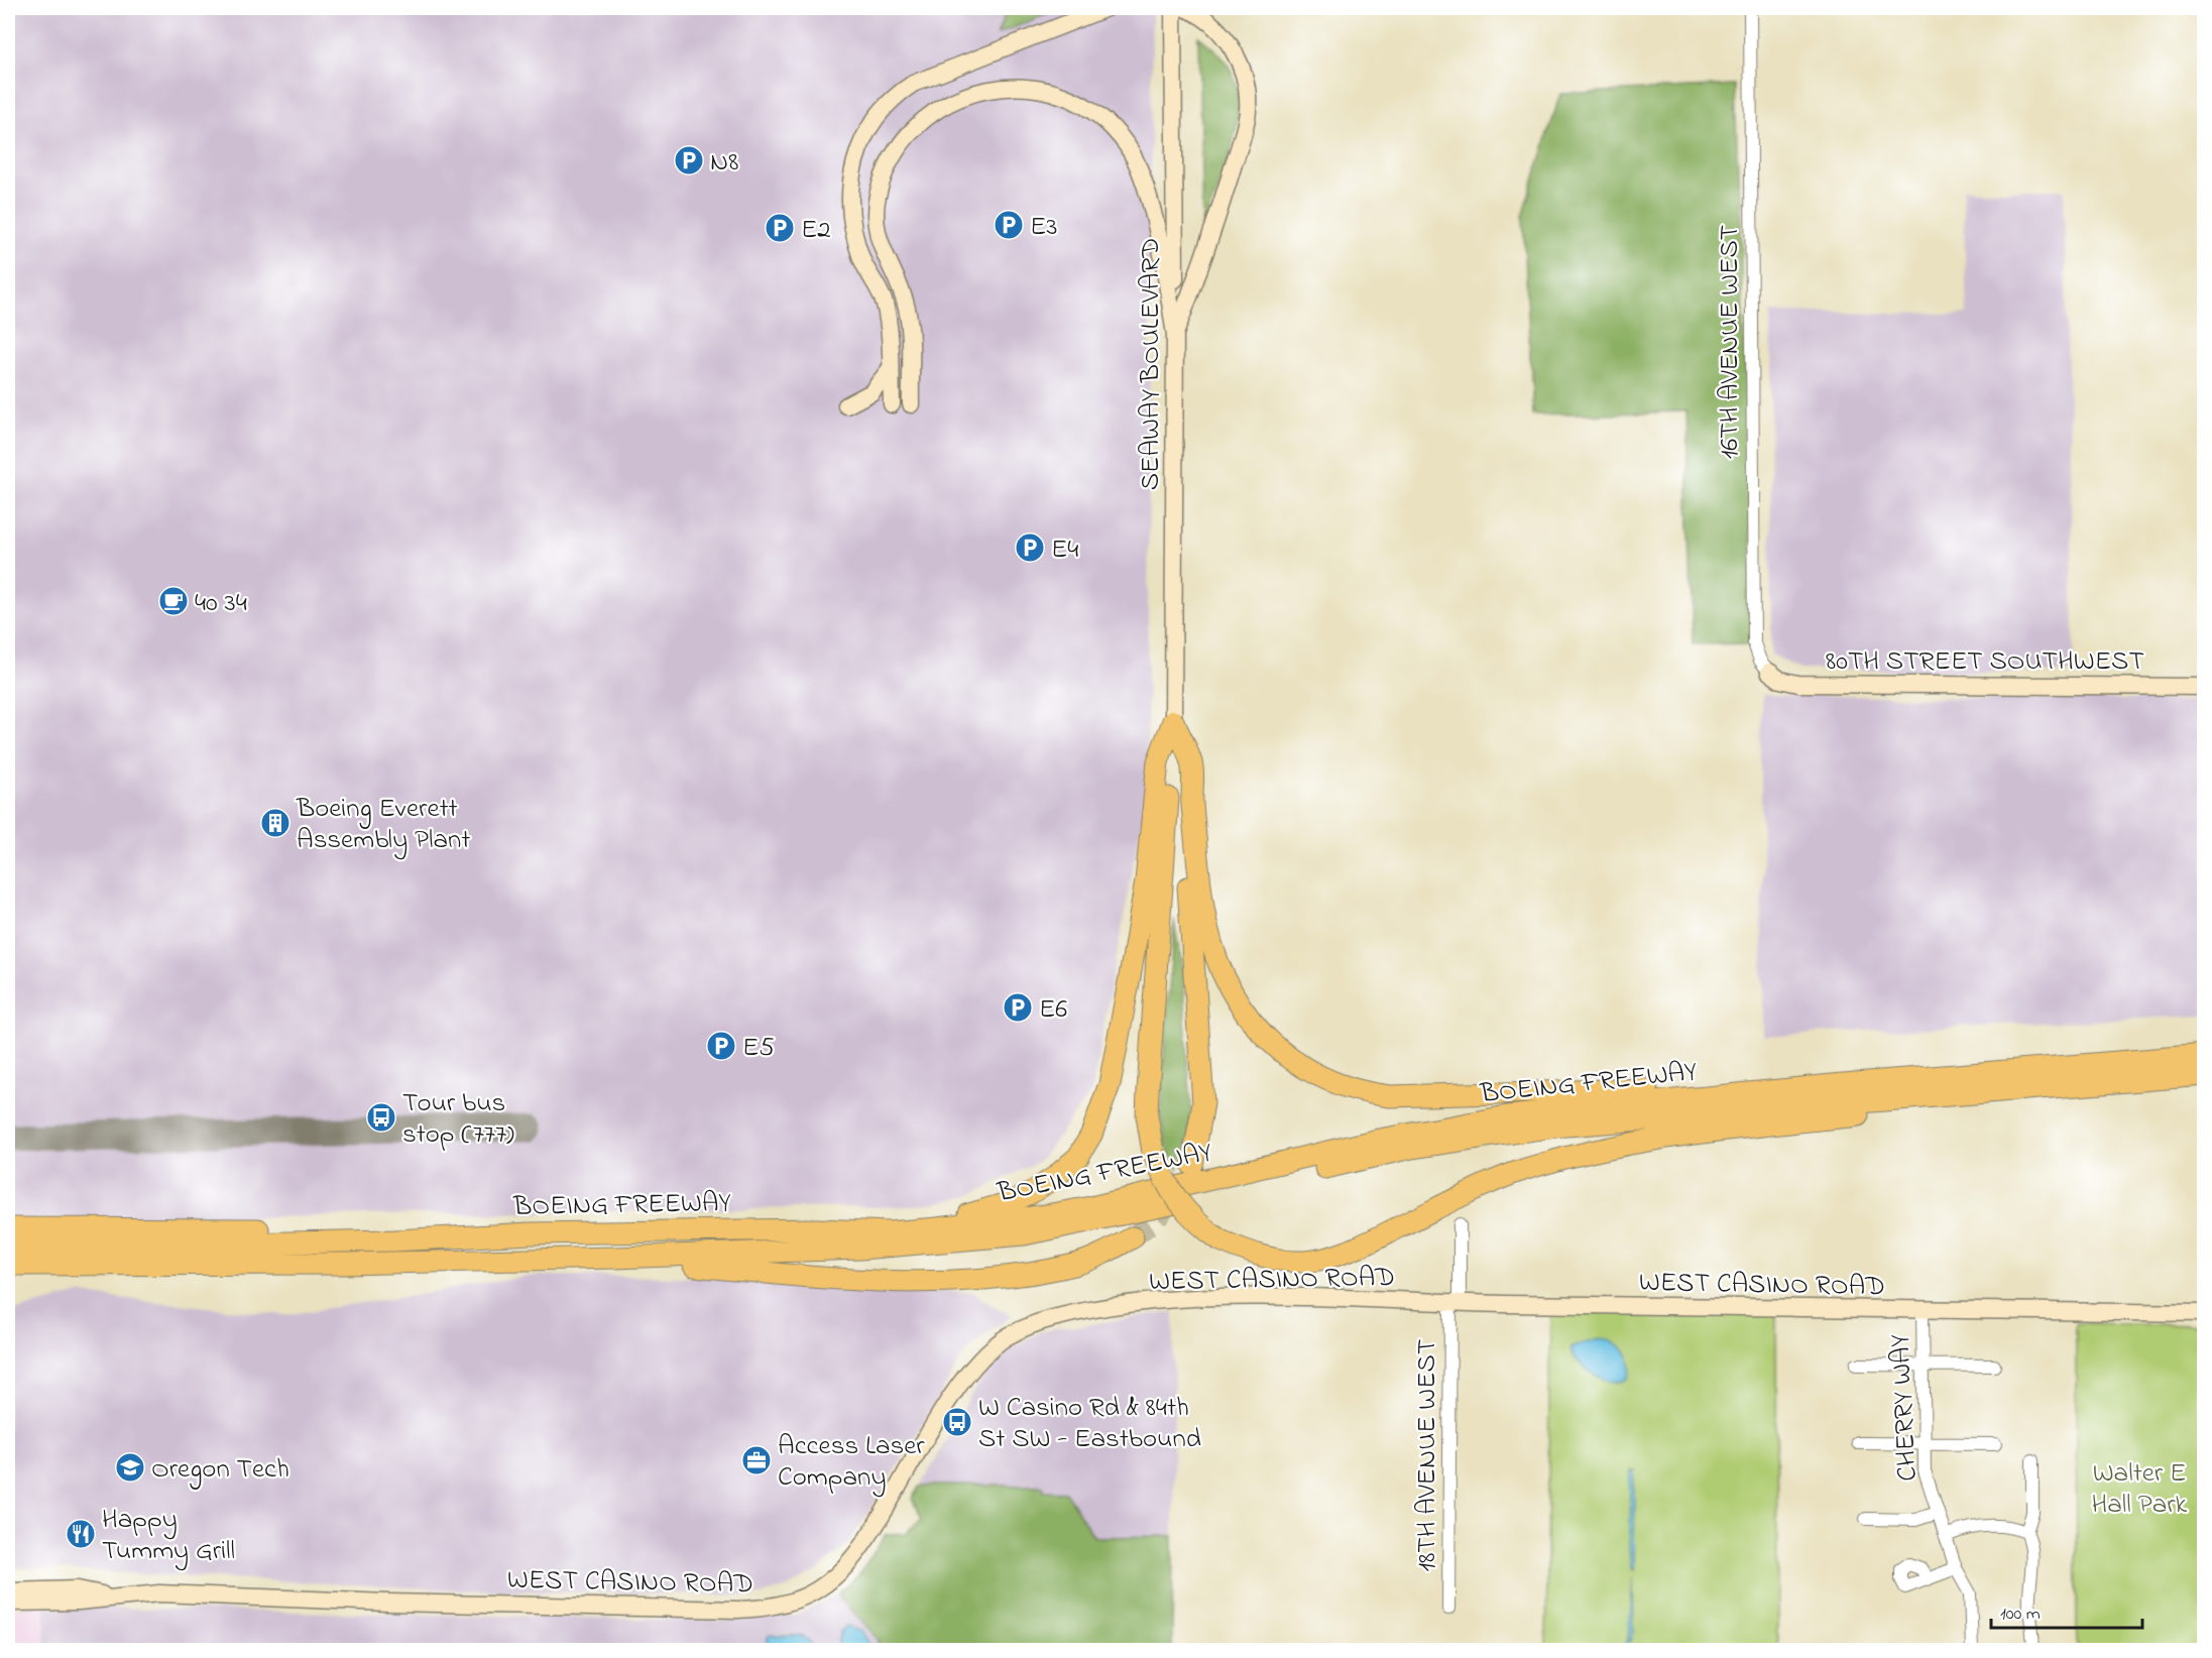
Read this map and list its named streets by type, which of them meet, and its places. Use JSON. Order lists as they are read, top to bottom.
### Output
{
  "streets": {
    "highway": ["BOEING FREEWAY"],
    "street": [
      "16TH AVENUE WEST",
      "SEAWAY BOULEVARD",
      "80TH STREET SOUTHWEST",
      "WEST CASINO ROAD",
      "CHERRY WAY",
      "18TH AVENUE WEST"
    ]
  },
  "crossings": [
    ["16TH AVENUE WEST", "80TH STREET SOUTHWEST"],
    ["WEST CASINO ROAD", "CHERRY WAY"],
    ["WEST CASINO ROAD", "18TH AVENUE WEST"]
  ],
  "parks": ["Walter E Hall Park"],
  "places": {
    "parking": [
      "N8",
      "E3",
      "E2",
      "E4",
      "E6",
      "E5"
    ],
    "cafe": ["40 34"],
    "building": ["Boeing Everett Assembly Plant"],
    "bus stop": ["Tour bus stop (777)", "W Casino Rd & 84th St SW - Eastbound"],
    "office": ["Access Laser Company"],
    "school or university": ["Oregon Tech"],
    "restaurant": ["Happy Tummy Grill"]
  },
  "scale_bar": "100 m"
}
